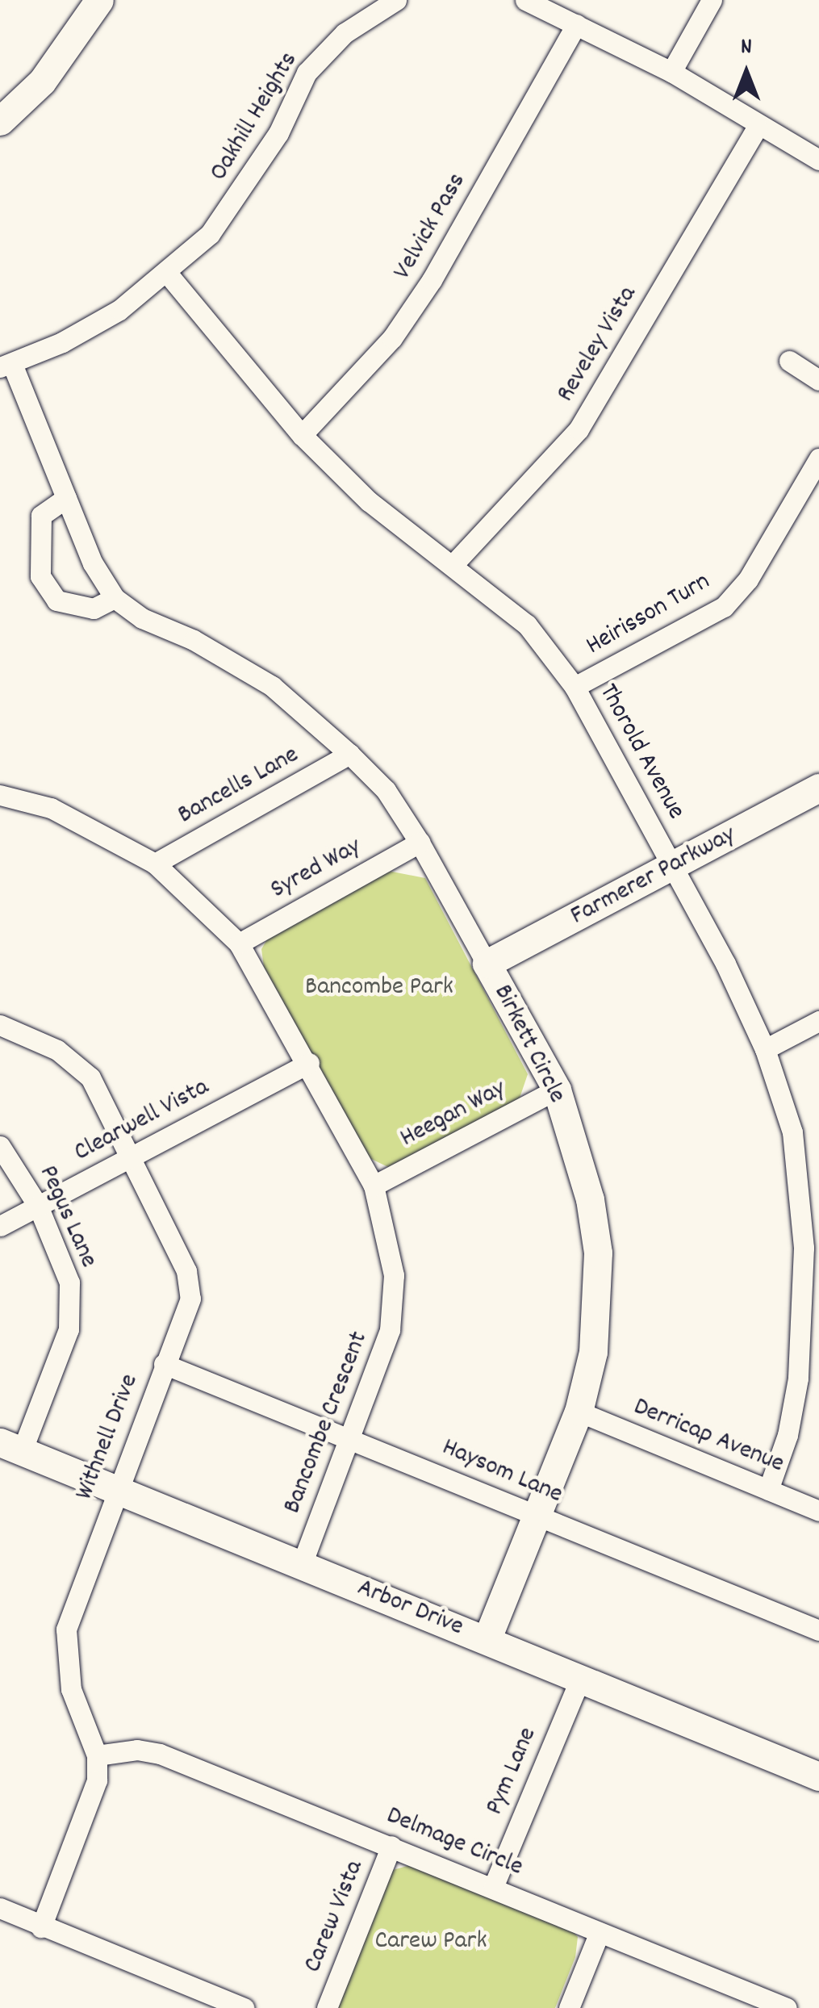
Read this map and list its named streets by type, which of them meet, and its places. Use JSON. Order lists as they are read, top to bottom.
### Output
{
  "streets": {
    "street": [
      "Oakhill Heights",
      "Velvick Pass",
      "Reveley Vista",
      "Heirisson Turn",
      "Thorold Avenue",
      "Bancells Lane",
      "Syred Way",
      "Farmerer Parkway",
      "Birkett Circle",
      "Heegan Way",
      "Clearwell Vista",
      "Pegus Lane",
      "Bancombe Crescent",
      "Derricap Avenue",
      "Withnell Drive",
      "Haysom Lane",
      "Arbor Drive",
      "Pym Lane",
      "Delmage Circle",
      "Carew Vista"
    ]
  },
  "crossings": [
    ["Oakhill Heights", "Thorold Avenue"],
    ["Oakhill Heights", "Birkett Circle"],
    ["Velvick Pass", "Thorold Avenue"],
    ["Reveley Vista", "Thorold Avenue"],
    ["Heirisson Turn", "Thorold Avenue"],
    ["Thorold Avenue", "Farmerer Parkway"],
    ["Thorold Avenue", "Derricap Avenue"],
    ["Bancells Lane", "Birkett Circle"],
    ["Bancells Lane", "Bancombe Crescent"],
    ["Syred Way", "Birkett Circle"],
    ["Syred Way", "Bancombe Crescent"],
    ["Farmerer Parkway", "Birkett Circle"],
    ["Birkett Circle", "Heegan Way"],
    ["Birkett Circle", "Derricap Avenue"],
    ["Birkett Circle", "Haysom Lane"],
    ["Birkett Circle", "Arbor Drive"],
    ["Heegan Way", "Bancombe Crescent"],
    ["Clearwell Vista", "Pegus Lane"],
    ["Clearwell Vista", "Bancombe Crescent"],
    ["Clearwell Vista", "Withnell Drive"],
    ["Pegus Lane", "Arbor Drive"],
    ["Bancombe Crescent", "Haysom Lane"],
    ["Bancombe Crescent", "Arbor Drive"],
    ["Withnell Drive", "Haysom Lane"],
    ["Withnell Drive", "Arbor Drive"],
    ["Withnell Drive", "Delmage Circle"],
    ["Arbor Drive", "Pym Lane"],
    ["Pym Lane", "Delmage Circle"],
    ["Delmage Circle", "Carew Vista"]
  ],
  "parks": ["Bancombe Park", "Carew Park"],
  "north": "top"
}
